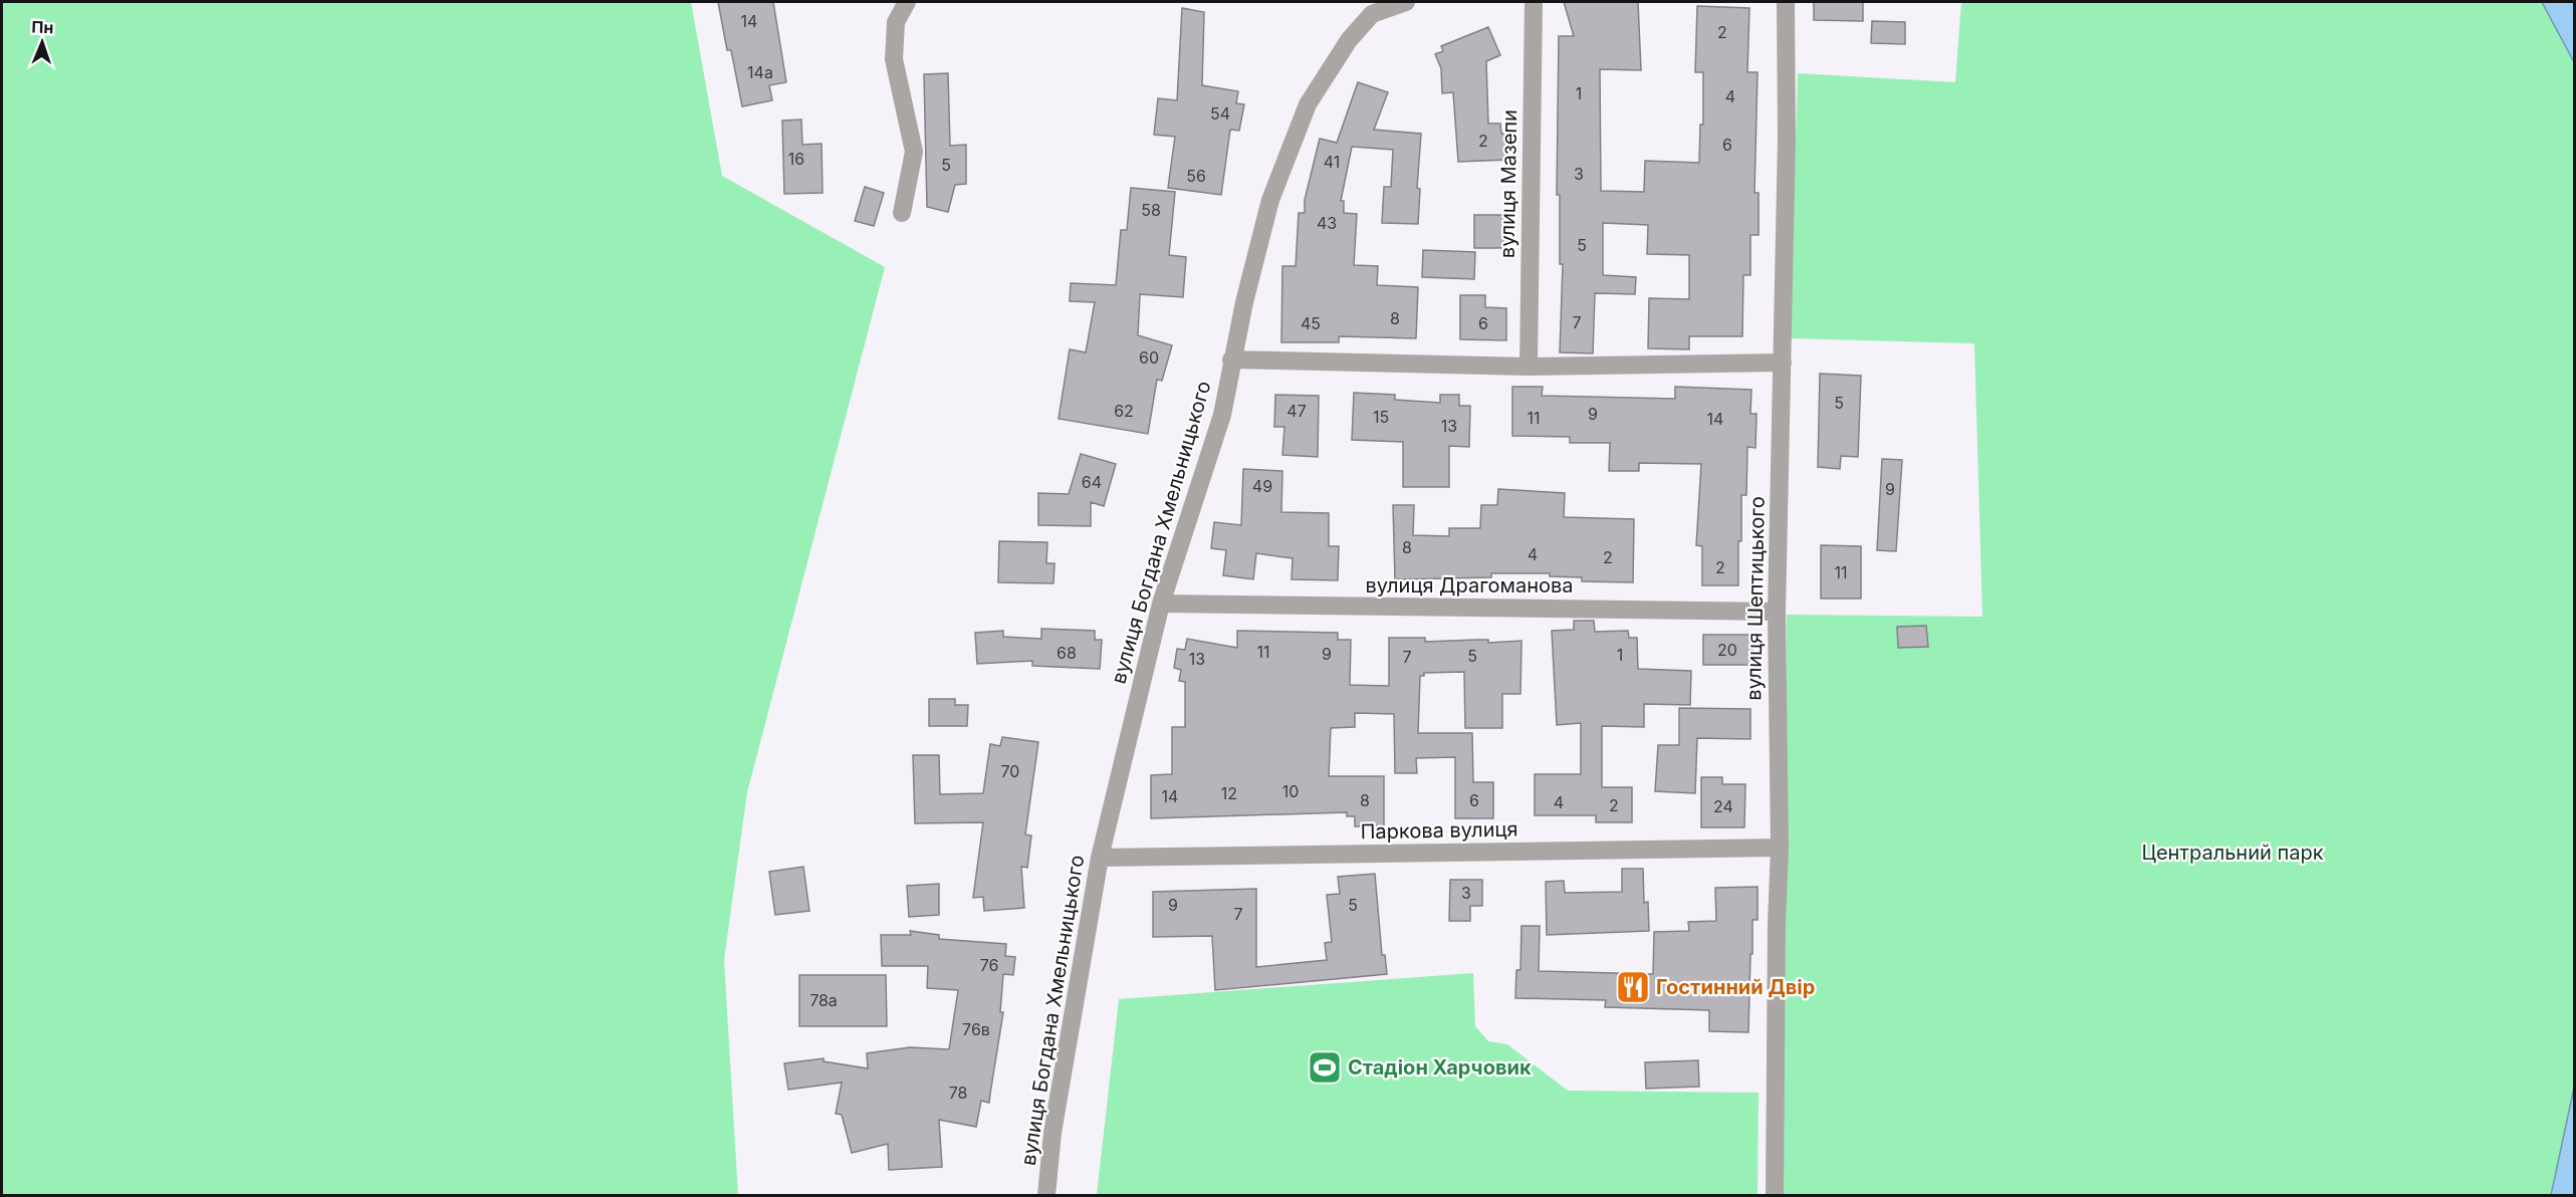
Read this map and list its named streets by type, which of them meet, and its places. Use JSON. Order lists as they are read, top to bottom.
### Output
{
  "streets": {
    "street": [
      "вулиця Мазепи",
      "вулиця Богдана Хмельницького",
      "вулиця Драгоманова",
      "вулиця Шептицького",
      "Паркова вулиця"
    ]
  },
  "crossings": [
    ["вулиця Богдана Хмельницького", "вулиця Драгоманова"],
    ["вулиця Богдана Хмельницького", "Паркова вулиця"],
    ["вулиця Драгоманова", "вулиця Шептицького"],
    ["вулиця Шептицького", "Паркова вулиця"]
  ],
  "parks": ["Центральний парк"],
  "places": {
    "restaurant": ["Гостинний Двір"],
    "sports": ["Стадіон Харчовик"]
  },
  "house_numbers": [
    "14",
    "2",
    "14а",
    "1",
    "4",
    "54",
    "2",
    "6",
    "16",
    "41",
    "5",
    "3",
    "56",
    "58",
    "43",
    "5",
    "8",
    "7",
    "45",
    "6",
    "60",
    "5",
    "62",
    "47",
    "9",
    "15",
    "11",
    "14",
    "13",
    "64",
    "49",
    "9",
    "8",
    "4",
    "2",
    "2",
    "11",
    "20",
    "11",
    "68",
    "9",
    "1",
    "5",
    "7",
    "13",
    "70",
    "10",
    "12",
    "14",
    "8",
    "6",
    "4",
    "2",
    "24",
    "3",
    "9",
    "5",
    "7",
    "76",
    "78а",
    "76в",
    "78"
  ],
  "north": "top"
}
